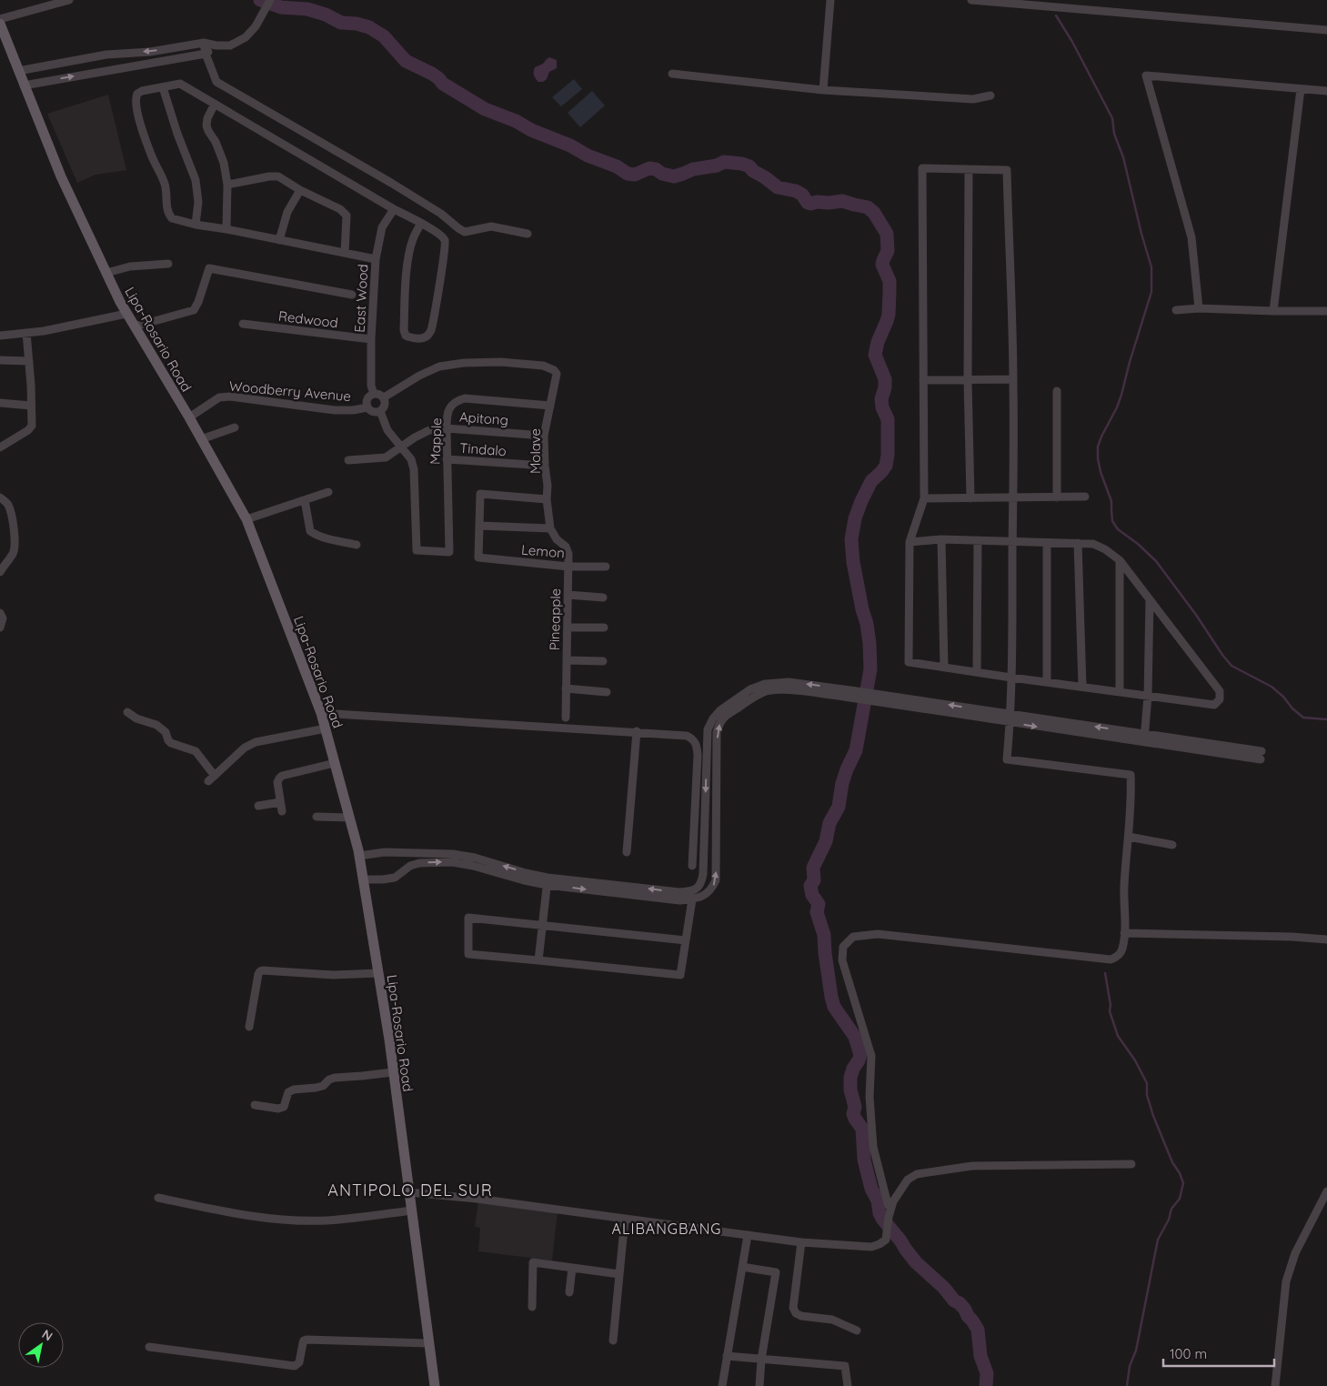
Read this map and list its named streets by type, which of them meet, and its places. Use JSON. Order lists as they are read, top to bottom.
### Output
{
  "streets": {
    "main road": ["Lipa-Rosario Road"],
    "street": [
      "East Wood",
      "Redwood",
      "Woodberry Avenue",
      "Apitong",
      "Mapple",
      "Tindalo",
      "Molave",
      "Lemon",
      "Pineapple"
    ]
  },
  "crossings": [
    ["East Wood", "Redwood"],
    ["East Wood", "Woodberry Avenue"],
    ["East Wood", "Molave"],
    ["Lipa-Rosario Road", "Woodberry Avenue"],
    ["Woodberry Avenue", "Molave"],
    ["Apitong", "Mapple"],
    ["Apitong", "Molave"],
    ["Mapple", "Tindalo"],
    ["Mapple", "Molave"],
    ["Tindalo", "Molave"],
    ["Molave", "Pineapple"],
    ["Lemon", "Pineapple"]
  ],
  "districts": ["ANTIPOLO DEL SUR", "ALIBANGBANG"],
  "scale_bar": "100 m",
  "north": "top right"
}
